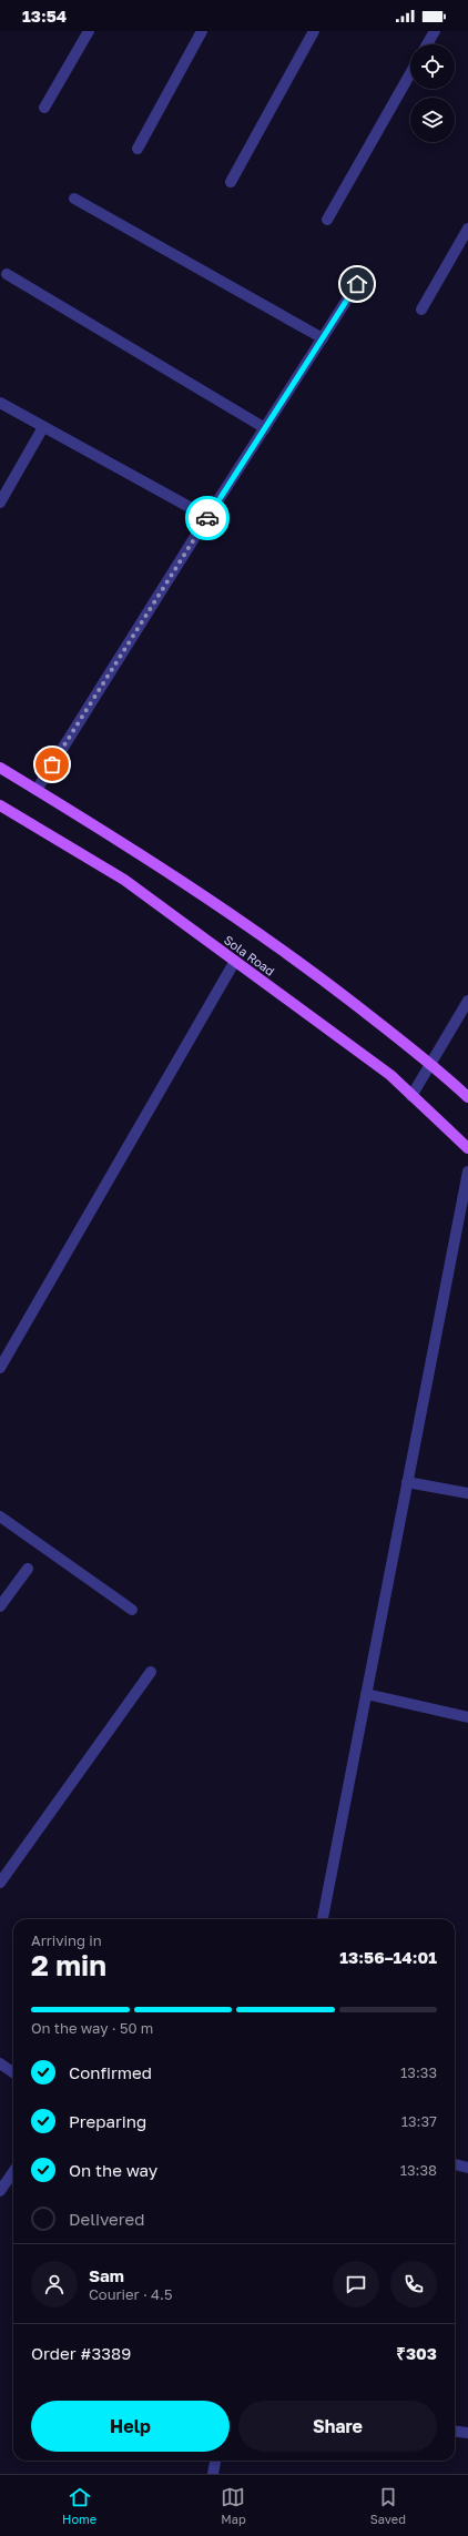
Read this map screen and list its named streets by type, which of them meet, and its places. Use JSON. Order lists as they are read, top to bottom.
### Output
{
  "streets": {
    "main road": ["Sola Road"]
  },
  "page": {
    "status": "13:54",
    "heading": ["2 min", "Arriving in", "13:56–14:01"],
    "panel": [
      "Sam",
      "Courier · 4.5",
      "Order #3389",
      "₹303"
    ],
    "bar": "On the way · 50 m",
    "list": [
      ["Confirmed", "13:33"],
      ["Preparing", "13:37"],
      ["On the way", "13:38"],
      "Delivered"
    ],
    "buttons": ["Help", "Share"],
    "tabs": ["Home", "Map", "Saved"]
  }
}
